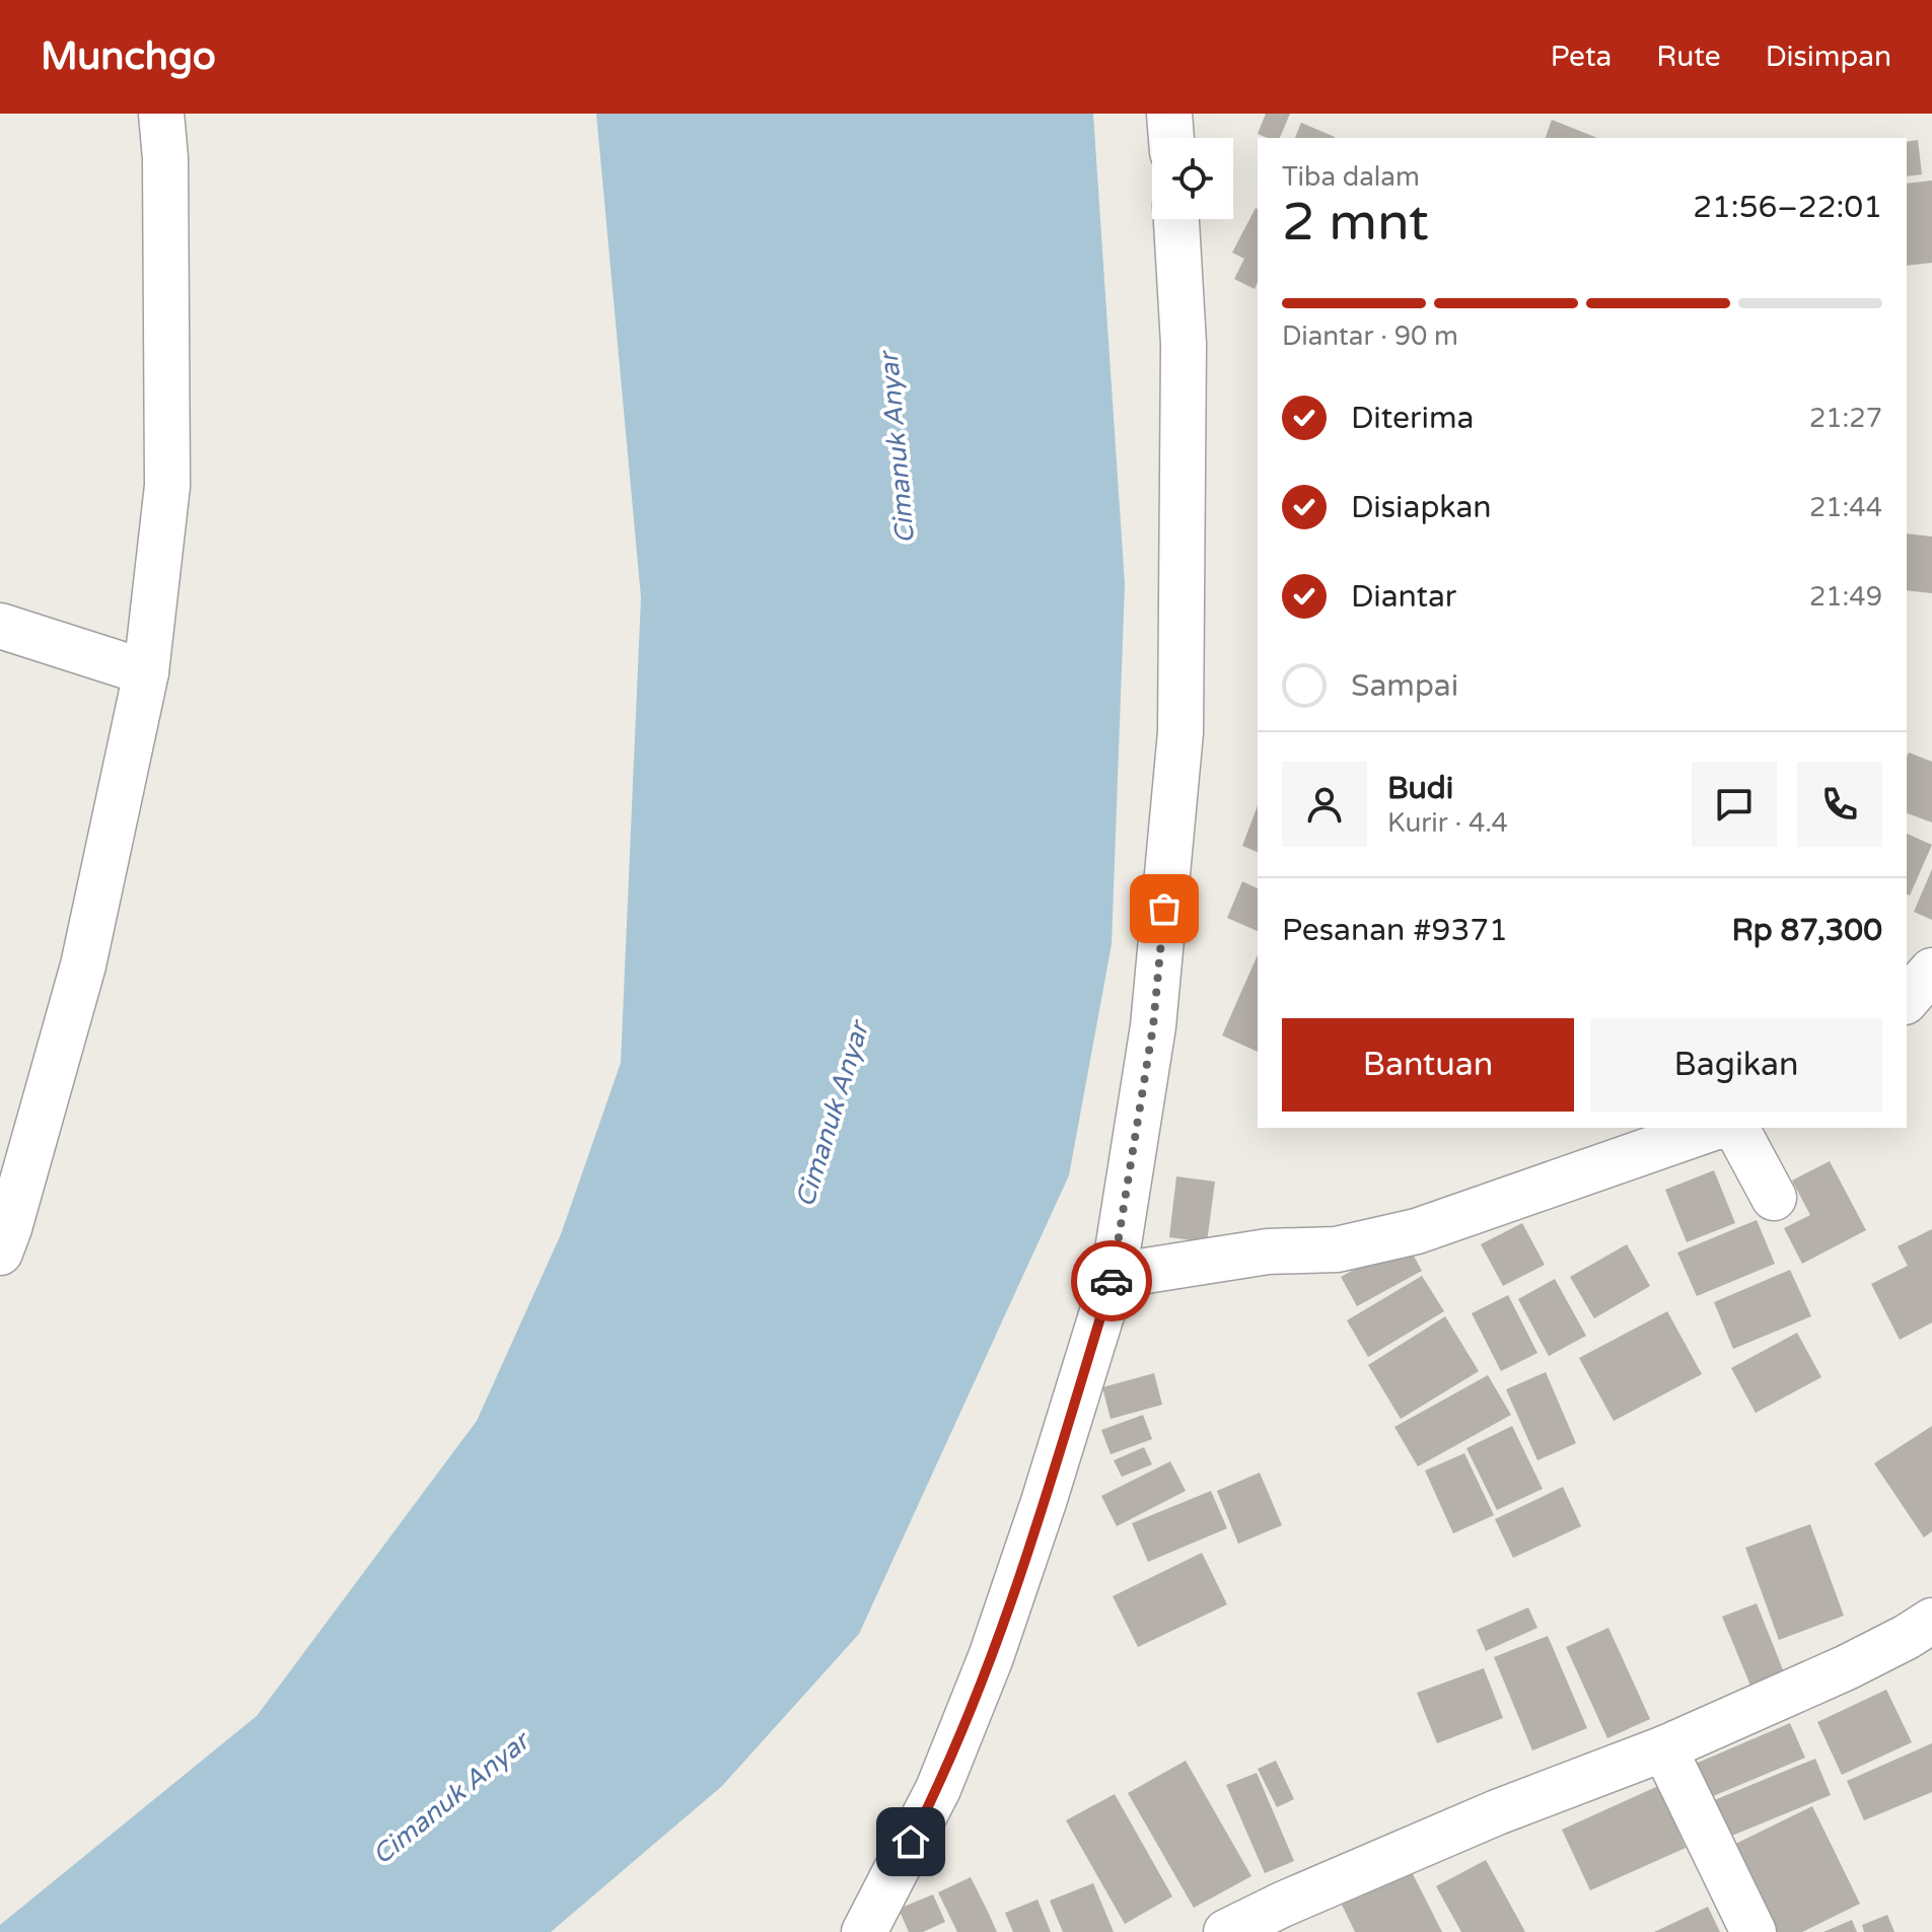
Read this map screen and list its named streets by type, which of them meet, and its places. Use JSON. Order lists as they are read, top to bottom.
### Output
{
  "water": ["Cimanuk Anyar"],
  "page": {
    "header": "Munchgo",
    "nav": ["Peta", "Rute", "Disimpan"],
    "heading": ["2 mnt", "Tiba dalam", "21:56–22:01"],
    "panel": [
      "Budi",
      "Kurir · 4.4",
      "Pesanan #9371",
      "Rp 87,300"
    ],
    "bar": "Diantar · 90 m",
    "list": [
      ["Diterima", "21:27"],
      ["Disiapkan", "21:44"],
      ["Diantar", "21:49"],
      "Sampai"
    ],
    "buttons": ["Bantuan", "Bagikan"]
  }
}
